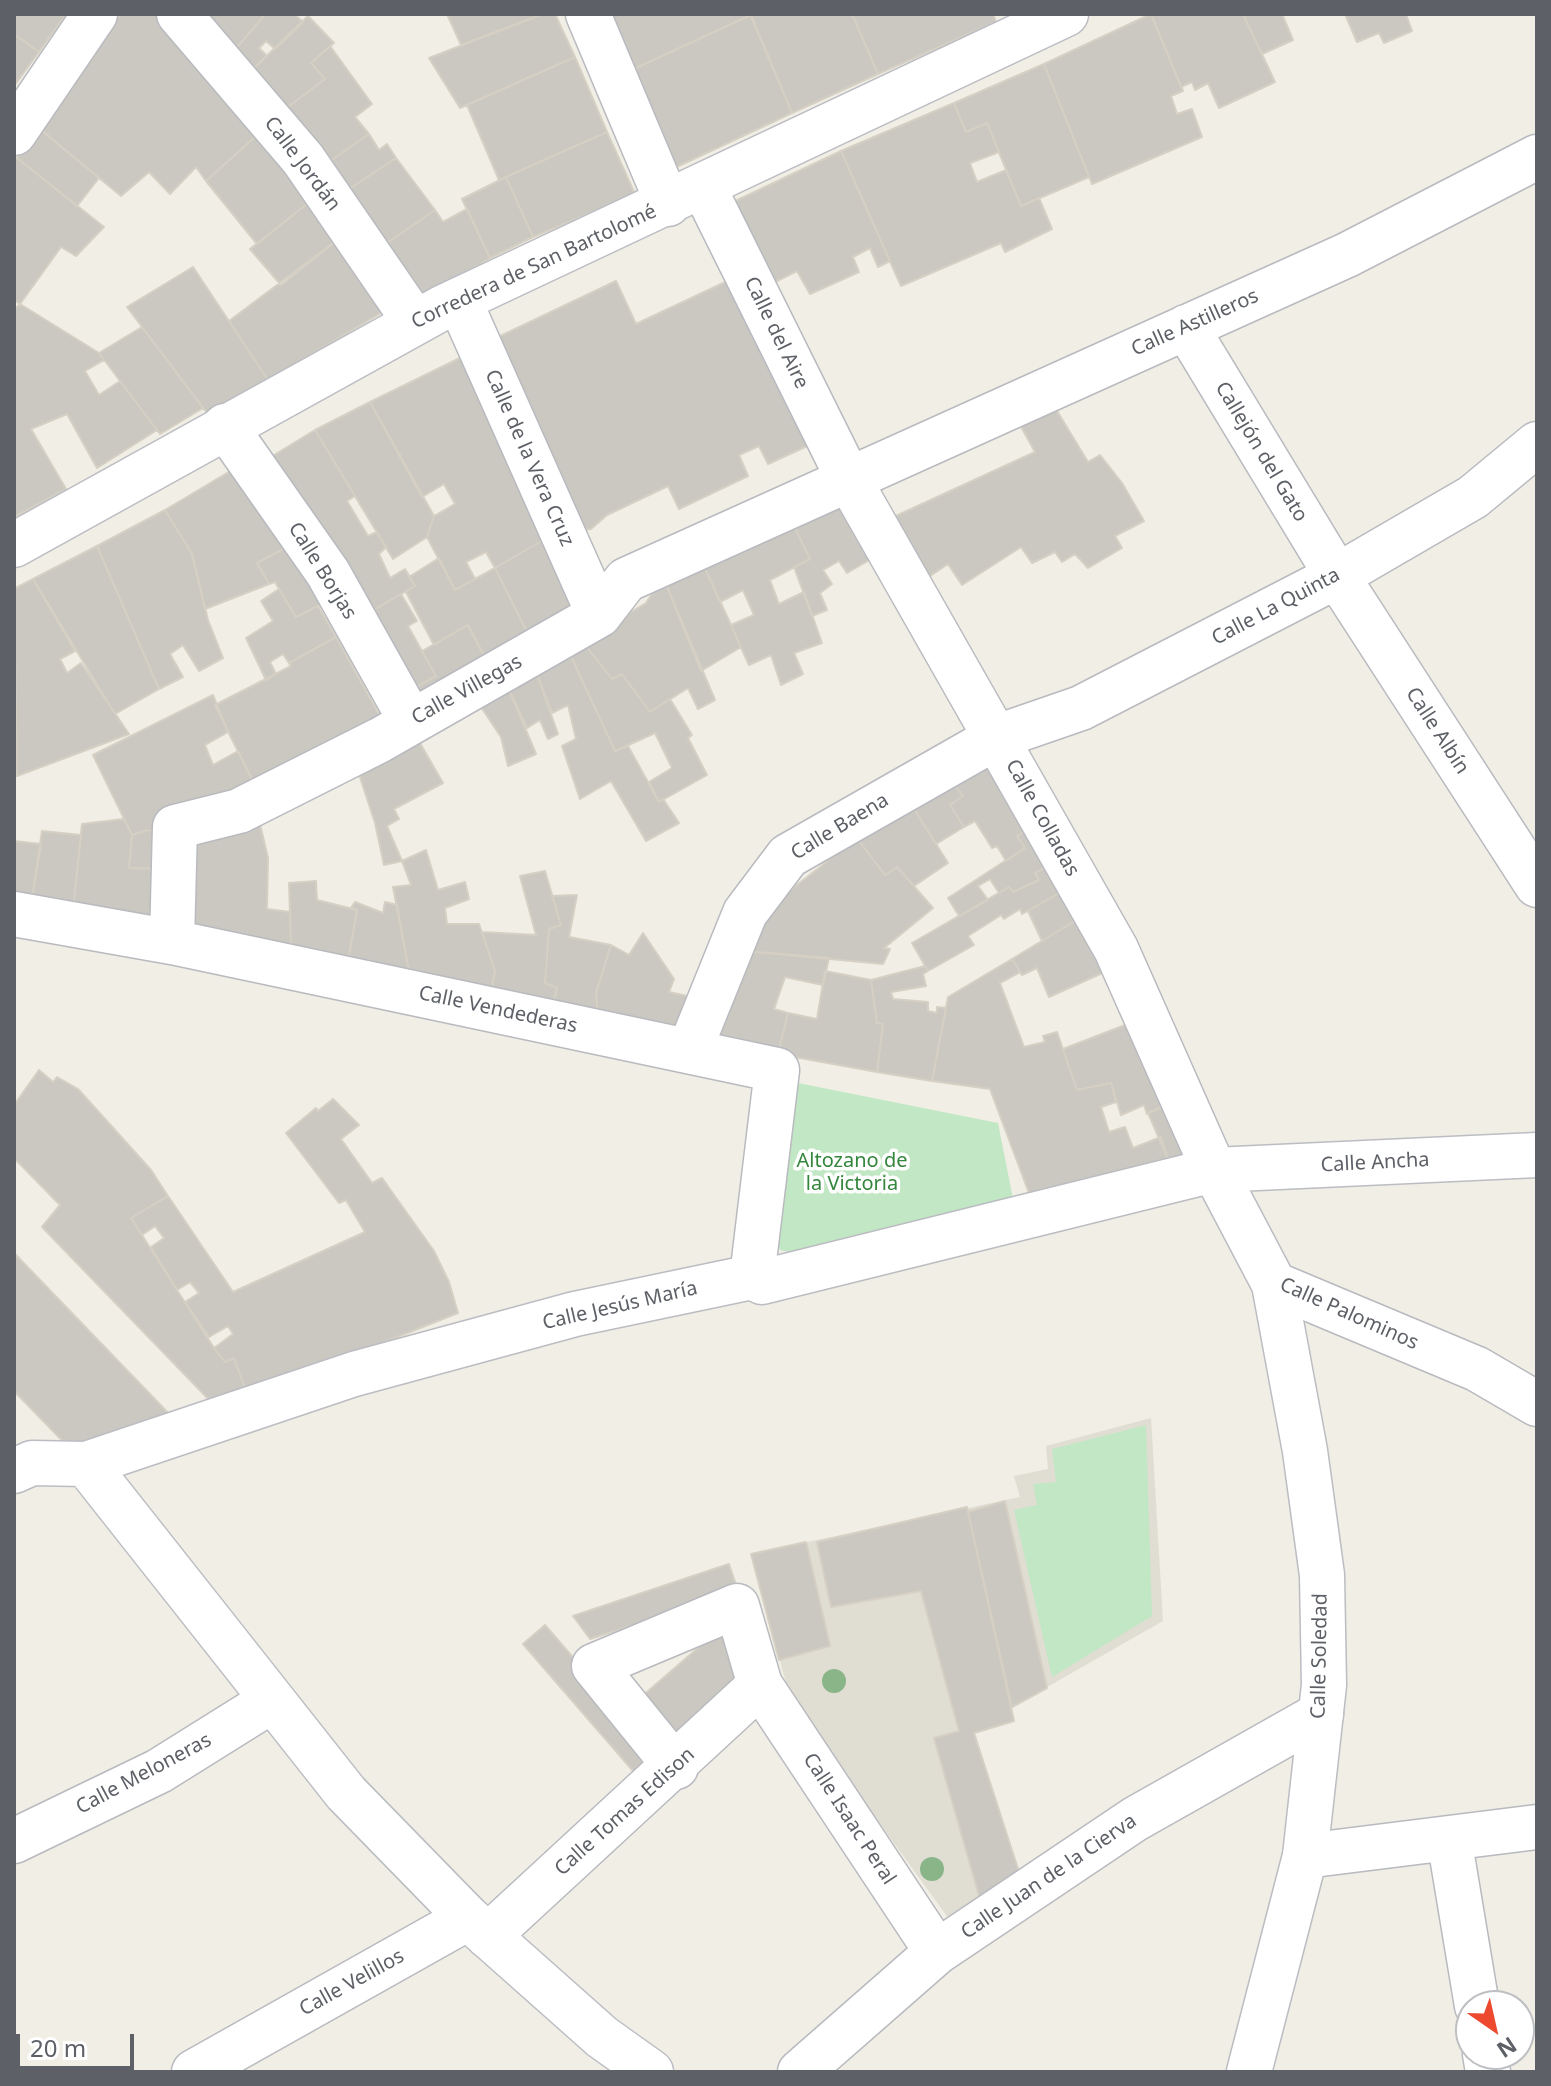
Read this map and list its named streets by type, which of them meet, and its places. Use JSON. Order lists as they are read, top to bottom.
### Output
{
  "streets": {
    "street": [
      "Calle Jordán",
      "Corredera de San Bartolomé",
      "Calle Astilleros",
      "Calle del Aire",
      "Callejón del Gato",
      "Calle de la Vera Cruz",
      "Calle Borjas",
      "Calle La Quinta",
      "Calle Villegas",
      "Calle Albín",
      "Calle Colladas",
      "Calle Baena",
      "Calle Vendederas",
      "Calle Ancha",
      "Calle Jesús María",
      "Calle Palominos",
      "Calle Soledad",
      "Calle Meloneras",
      "Calle Tomas Edison",
      "Calle Isaac Peral",
      "Calle Juan de la Cierva",
      "Calle Velillos"
    ]
  },
  "crossings": [
    ["Calle Jordán", "Corredera de San Bartolomé"],
    ["Corredera de San Bartolomé", "Calle del Aire"],
    ["Corredera de San Bartolomé", "Calle de la Vera Cruz"],
    ["Corredera de San Bartolomé", "Calle Borjas"],
    ["Calle Astilleros", "Calle del Aire"],
    ["Calle Astilleros", "Callejón del Gato"],
    ["Calle Astilleros", "Calle Villegas"],
    ["Calle Astilleros", "Calle Colladas"],
    ["Calle del Aire", "Calle Villegas"],
    ["Calle del Aire", "Calle Colladas"],
    ["Callejón del Gato", "Calle La Quinta"],
    ["Callejón del Gato", "Calle Albín"],
    ["Calle de la Vera Cruz", "Calle Villegas"],
    ["Calle Borjas", "Calle Villegas"],
    ["Calle La Quinta", "Calle Albín"],
    ["Calle La Quinta", "Calle Colladas"],
    ["Calle La Quinta", "Calle Baena"],
    ["Calle Villegas", "Calle Colladas"],
    ["Calle Villegas", "Calle Vendederas"],
    ["Calle Colladas", "Calle Baena"],
    ["Calle Colladas", "Calle Ancha"],
    ["Calle Colladas", "Calle Jesús María"],
    ["Calle Colladas", "Calle Palominos"],
    ["Calle Baena", "Calle Vendederas"],
    ["Calle Vendederas", "Calle Jesús María"],
    ["Calle Ancha", "Calle Jesús María"],
    ["Calle Ancha", "Calle Palominos"],
    ["Calle Jesús María", "Calle Palominos"],
    ["Calle Palominos", "Calle Soledad"],
    ["Calle Soledad", "Calle Juan de la Cierva"],
    ["Calle Tomas Edison", "Calle Isaac Peral"],
    ["Calle Tomas Edison", "Calle Velillos"],
    ["Calle Isaac Peral", "Calle Juan de la Cierva"]
  ],
  "parks": ["Altozano de la Victoria"],
  "scale_bar": "20 m",
  "north": "bottom right"
}
